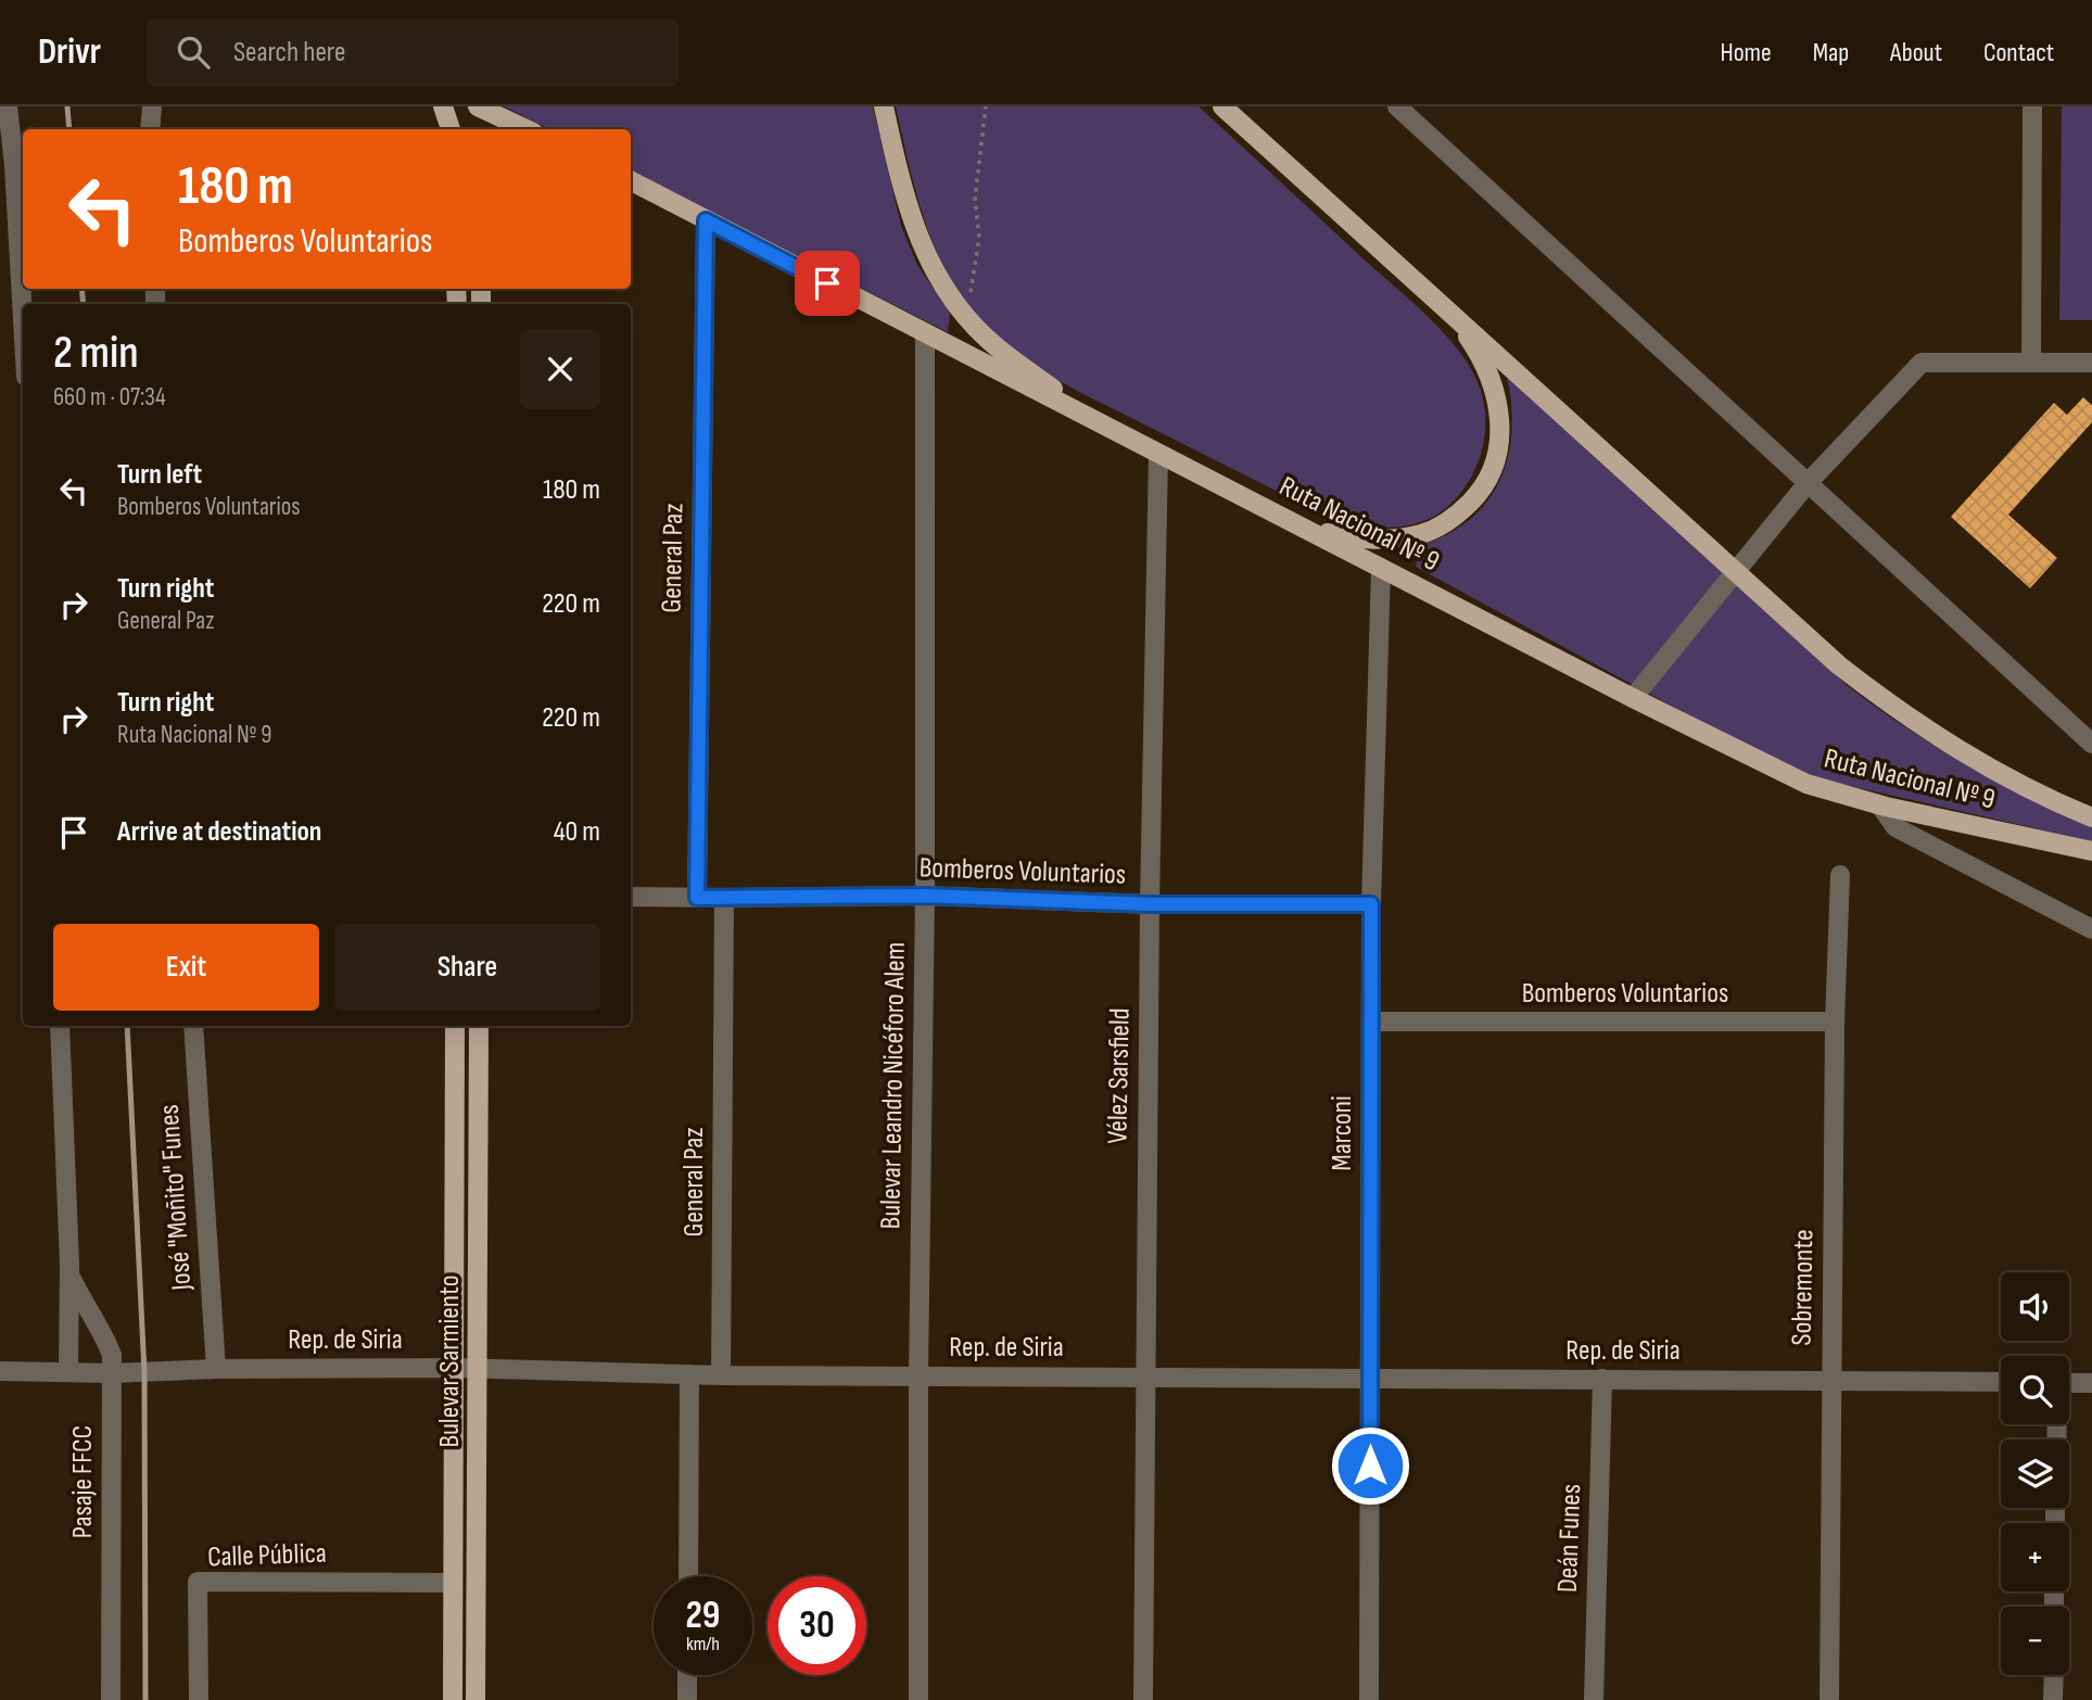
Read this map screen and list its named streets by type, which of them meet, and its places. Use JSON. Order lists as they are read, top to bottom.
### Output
{
  "streets": {
    "main road": ["Ruta Nacional Nº 9", "Bulevar Sarmiento"],
    "street": [
      "General Paz",
      "Bomberos Voluntarios",
      "Vélez Sarsfield",
      "Bulevar Leandro Nicéforo Alem",
      "Marconi",
      "José \"Moñito\" Funes",
      "Sobremonte",
      "Rep. de Siria",
      "Pasaje FFCC",
      "Deán Funes",
      "Calle Pública"
    ]
  },
  "crossings": [
    ["Ruta Nacional Nº 9", "General Paz"],
    ["Ruta Nacional Nº 9", "Vélez Sarsfield"],
    ["Ruta Nacional Nº 9", "Bulevar Leandro Nicéforo Alem"],
    ["Ruta Nacional Nº 9", "Marconi"],
    ["General Paz", "Bomberos Voluntarios"],
    ["General Paz", "Rep. de Siria"],
    ["Bomberos Voluntarios", "Vélez Sarsfield"],
    ["Bomberos Voluntarios", "Bulevar Leandro Nicéforo Alem"],
    ["Bomberos Voluntarios", "Marconi"],
    ["Bomberos Voluntarios", "Sobremonte"],
    ["Vélez Sarsfield", "Rep. de Siria"],
    ["Bulevar Leandro Nicéforo Alem", "Rep. de Siria"],
    ["Marconi", "Rep. de Siria"],
    ["José \"Moñito\" Funes", "Rep. de Siria"],
    ["Sobremonte", "Rep. de Siria"],
    ["Rep. de Siria", "Bulevar Sarmiento"],
    ["Rep. de Siria", "Pasaje FFCC"],
    ["Rep. de Siria", "Deán Funes"],
    ["Bulevar Sarmiento", "Calle Pública"]
  ],
  "page": {
    "header": "Drivr",
    "search": "Search here",
    "nav": [
      "Home",
      "Map",
      "About",
      "Contact"
    ],
    "turn": ["180 m", "Bomberos Voluntarios"],
    "heading": ["2 min", "660 m · 07:34"],
    "list": [
      {
        "name": "Turn left",
        "note": "Bomberos Voluntarios",
        "value": "180 m"
      },
      {
        "name": "Turn right",
        "note": "General Paz",
        "value": "220 m"
      },
      {
        "name": "Turn right",
        "note": "Ruta Nacional Nº 9",
        "value": "220 m"
      },
      {
        "name": "Arrive at destination",
        "value": "40 m"
      }
    ],
    "buttons": ["Exit", "Share"],
    "map_buttons": ["+", "−"],
    "speed": "29 km/h",
    "limit": "30"
  }
}
